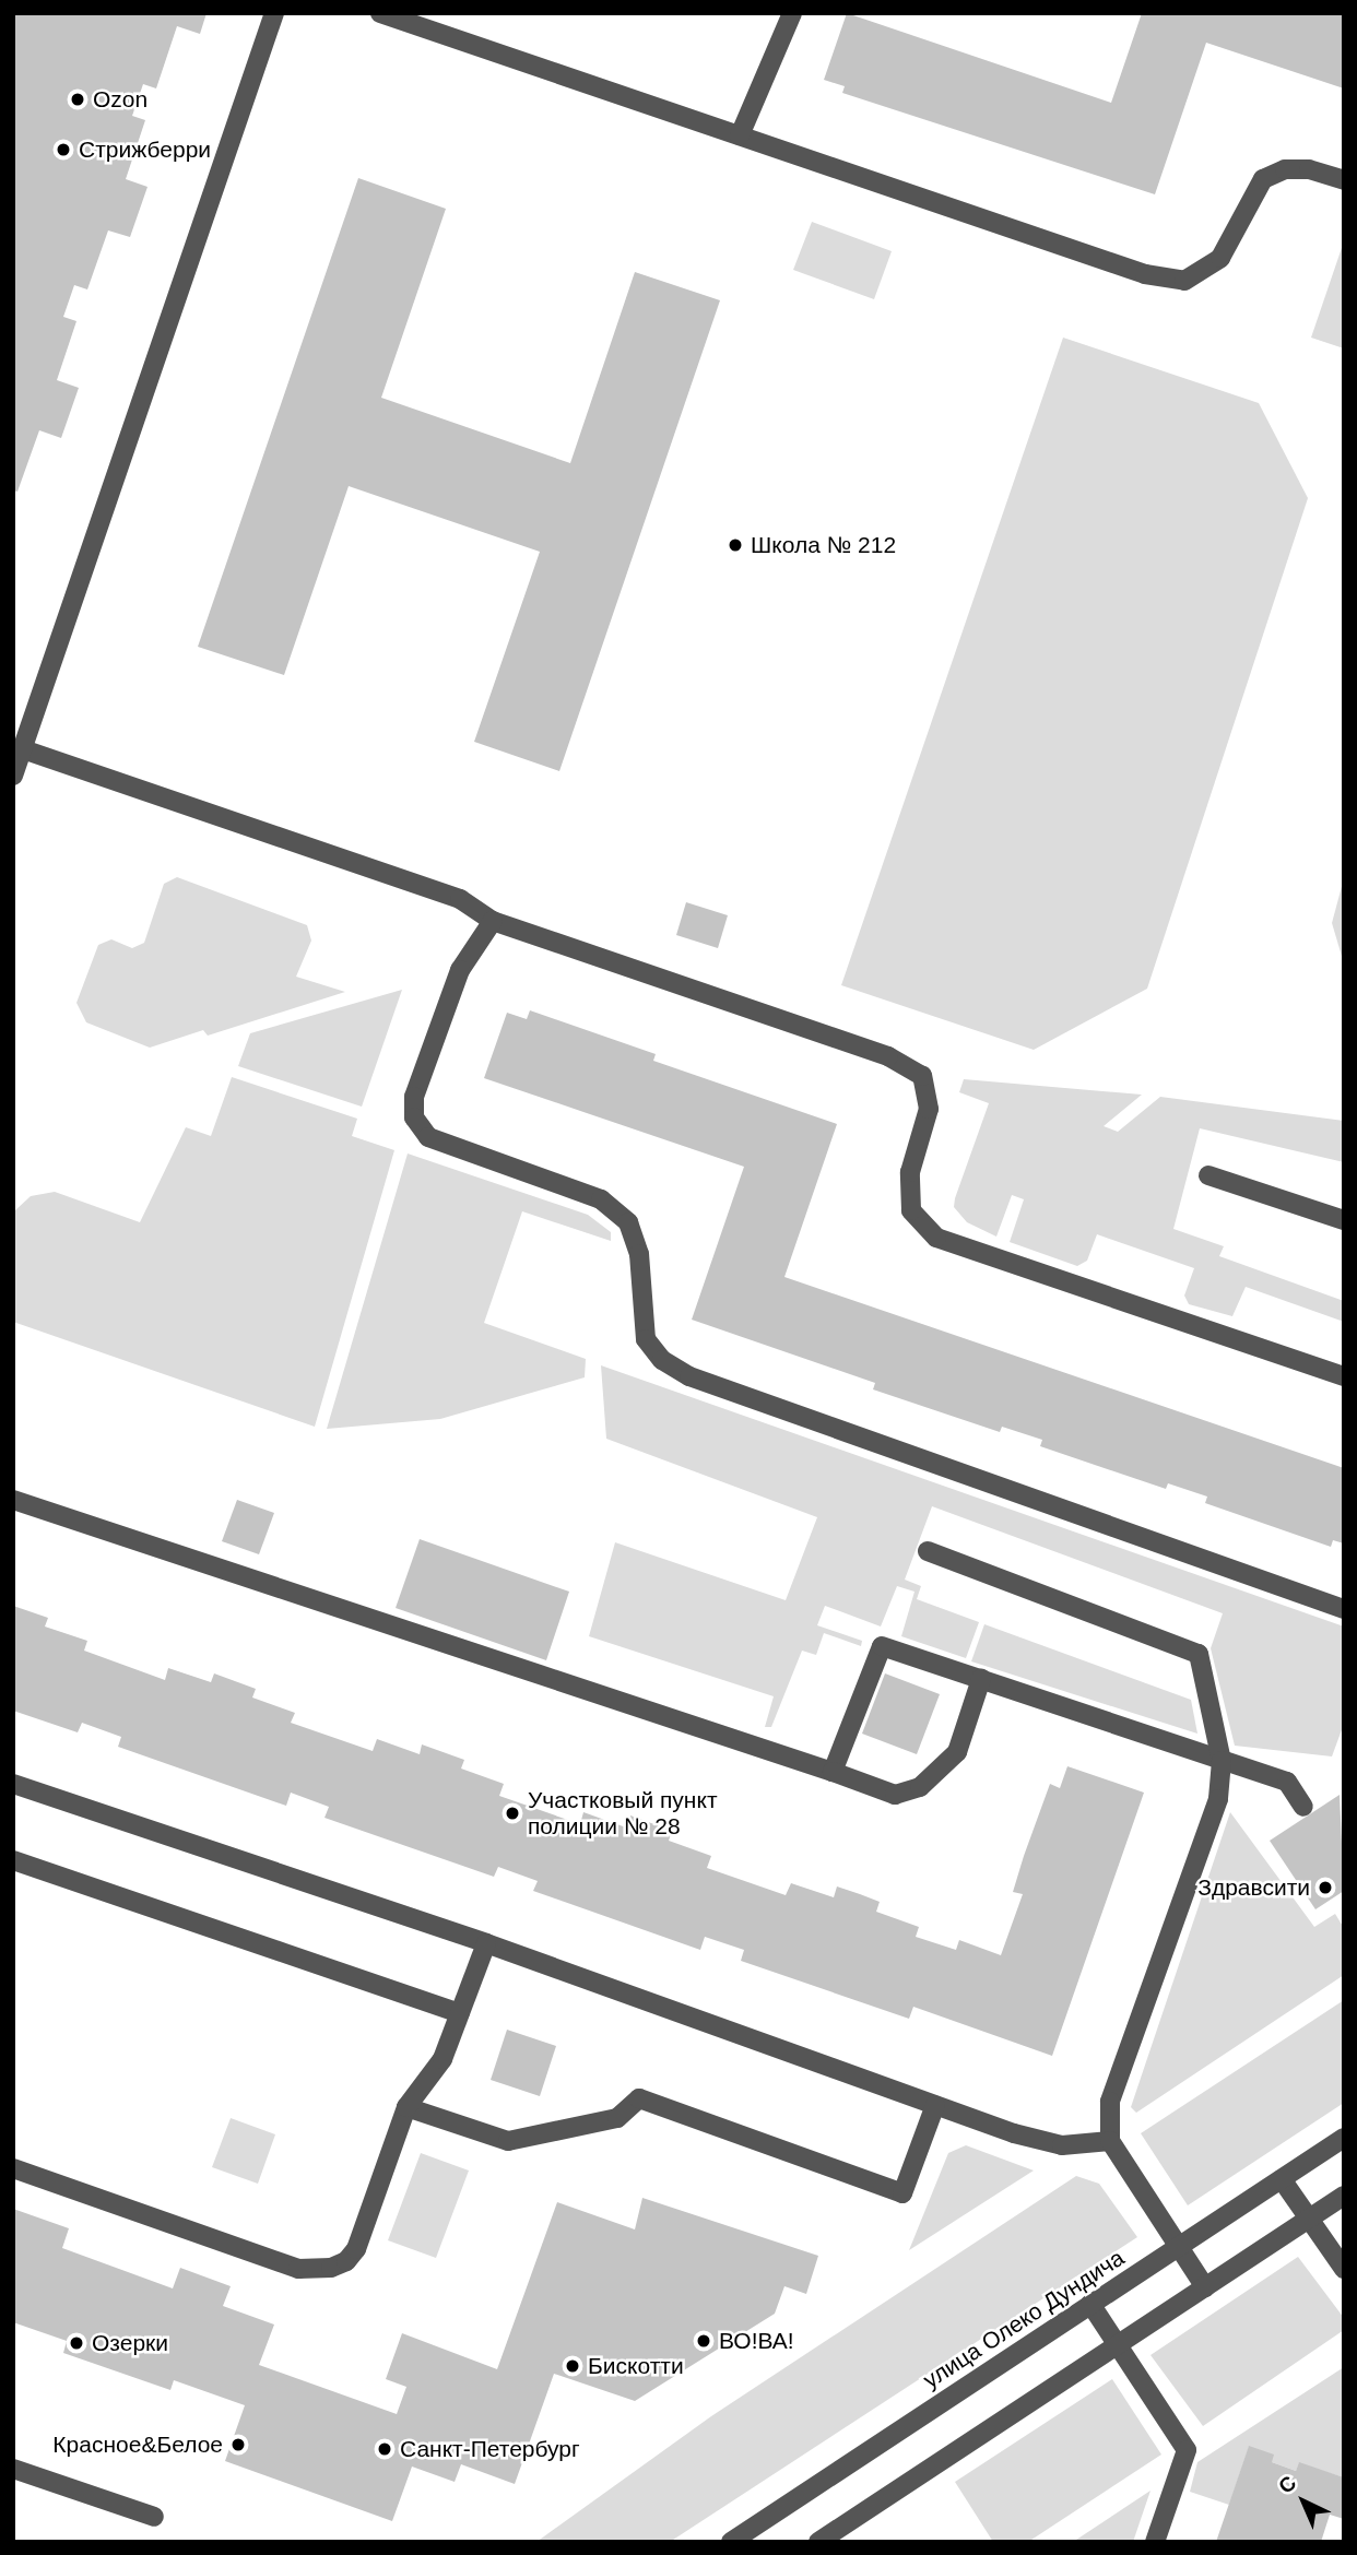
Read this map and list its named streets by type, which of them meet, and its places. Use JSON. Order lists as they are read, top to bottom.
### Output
{
  "streets": {
    "street": ["улица Олеко Дундича"]
  },
  "places": [
    "Ozon",
    "Стрижберри",
    "Школа № 212",
    "Участковый пункт полиции № 28",
    "Здравсити",
    "ВО!ВА!",
    "Озерки",
    "Бискотти",
    "Красное&Белое",
    "Санкт-Петербург"
  ],
  "north": "top left"
}
